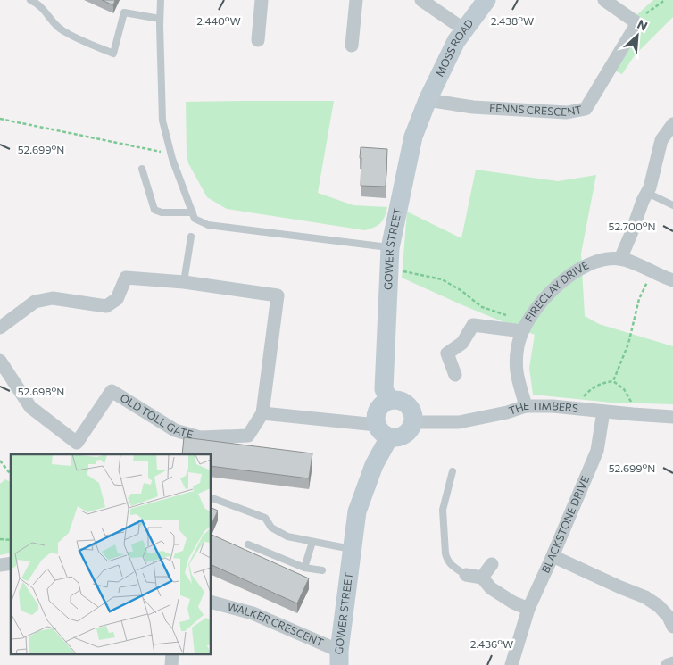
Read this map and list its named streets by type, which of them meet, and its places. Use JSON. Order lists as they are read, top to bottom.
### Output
{
  "streets": {
    "street": [
      "MOSS ROAD",
      "FENNS CRESCENT",
      "GOWER STREET",
      "FIRECLAY DRIVE",
      "THE TIMBERS",
      "OLD TOLL GATE",
      "BLACKSTONE DRIVE",
      "WALKER CRESCENT"
    ]
  },
  "crossings": [
    ["MOSS ROAD", "FENNS CRESCENT"],
    ["MOSS ROAD", "GOWER STREET"],
    ["FENNS CRESCENT", "GOWER STREET"],
    ["GOWER STREET", "THE TIMBERS"],
    ["GOWER STREET", "WALKER CRESCENT"],
    ["FIRECLAY DRIVE", "THE TIMBERS"],
    ["THE TIMBERS", "BLACKSTONE DRIVE"]
  ],
  "north": "top right",
  "coordinates": [
    "2.440°W",
    "2.438°W",
    "52.699°N",
    "52.700°N",
    "52.698°N",
    "2.436°W"
  ]
}
